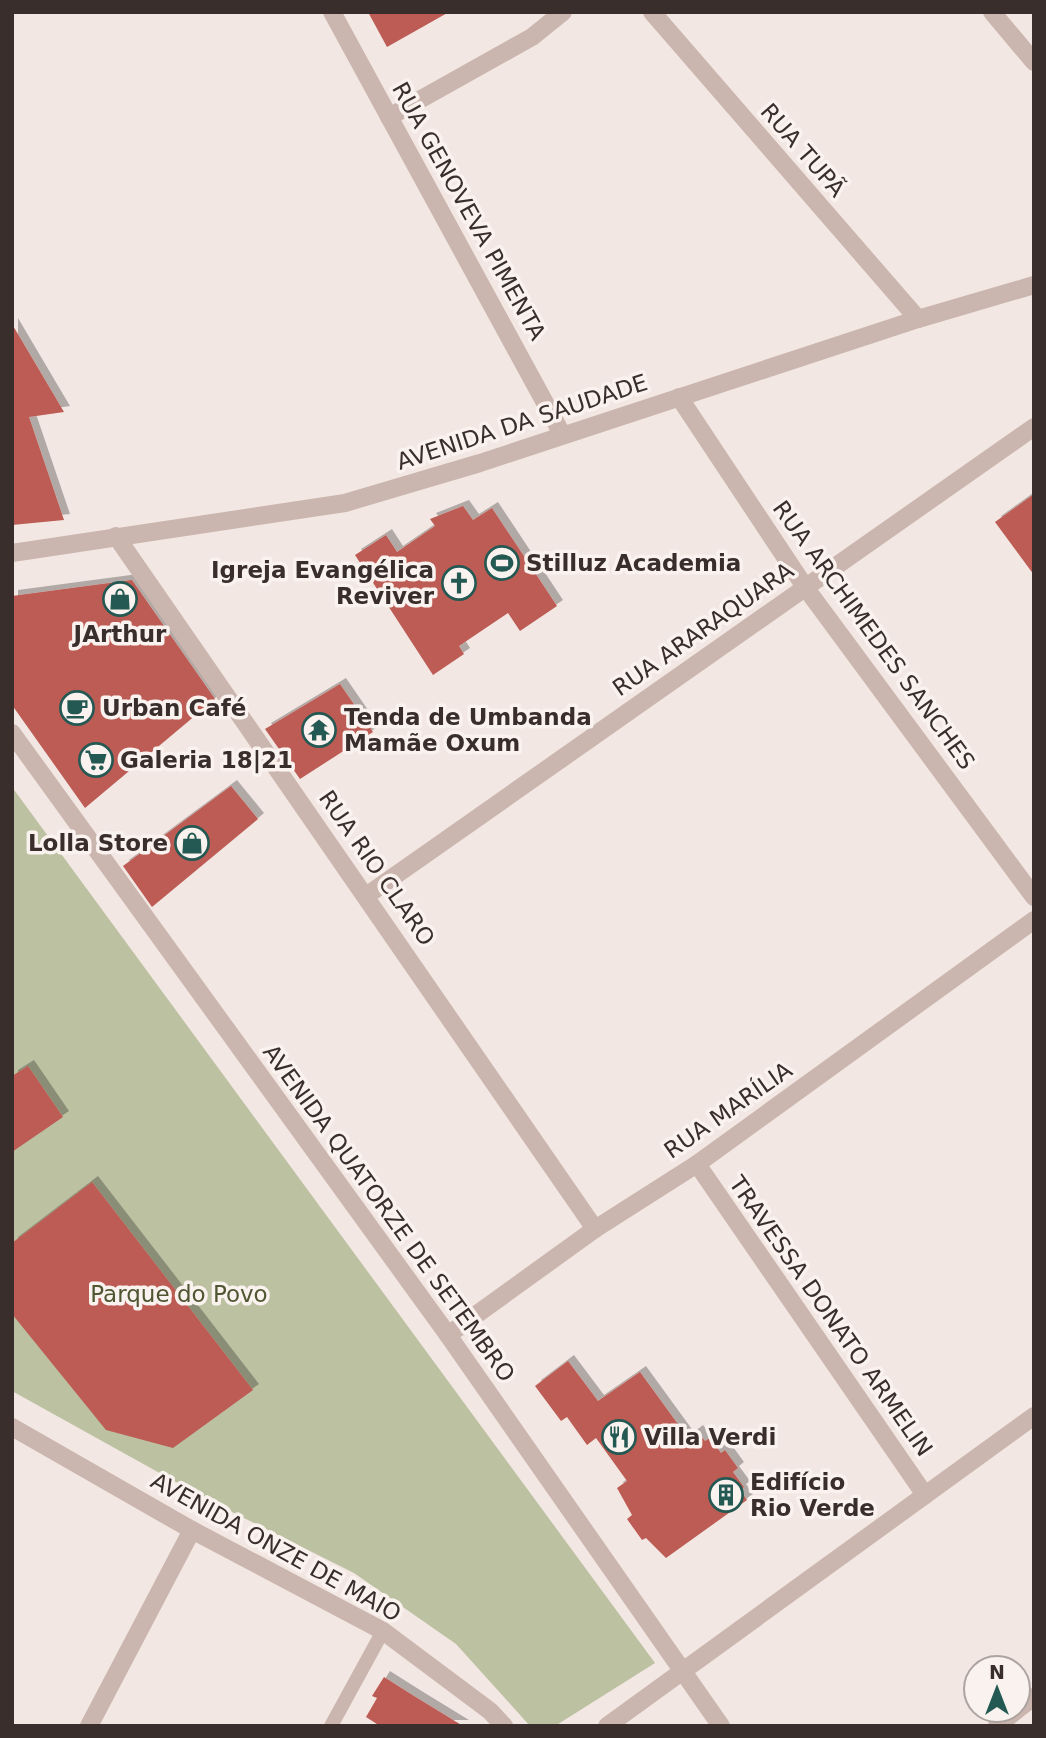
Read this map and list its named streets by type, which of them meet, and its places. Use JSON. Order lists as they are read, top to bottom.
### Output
{
  "streets": {
    "street": [
      "RUA TUPÃ",
      "RUA GENOVEVA PIMENTA",
      "AVENIDA DA SAUDADE",
      "RUA ARARAQUARA",
      "RUA ARCHIMEDES SANCHES",
      "RUA RIO CLARO",
      "RUA MARÍLIA",
      "AVENIDA QUATORZE DE SETEMBRO",
      "TRAVESSA DONATO ARMELIN",
      "AVENIDA ONZE DE MAIO"
    ]
  },
  "crossings": [
    ["RUA TUPÃ", "AVENIDA DA SAUDADE"],
    ["RUA GENOVEVA PIMENTA", "AVENIDA DA SAUDADE"],
    ["AVENIDA DA SAUDADE", "RUA ARCHIMEDES SANCHES"],
    ["AVENIDA DA SAUDADE", "RUA RIO CLARO"],
    ["RUA ARARAQUARA", "RUA ARCHIMEDES SANCHES"],
    ["RUA ARARAQUARA", "RUA RIO CLARO"],
    ["RUA RIO CLARO", "RUA MARÍLIA"],
    ["RUA MARÍLIA", "AVENIDA QUATORZE DE SETEMBRO"],
    ["RUA MARÍLIA", "TRAVESSA DONATO ARMELIN"]
  ],
  "parks": ["Parque do Povo"],
  "places": {
    "sports": ["Stilluz Academia"],
    "church": ["Igreja Evangélica Reviver"],
    "shop": ["JArthur", "Lolla Store"],
    "cafe": ["Urban Café"],
    "temple": ["Tenda de Umbanda Mamãe Oxum"],
    "supermarket": ["Galeria 18|21"],
    "restaurant": ["Villa Verdi"],
    "building": ["Edifício Rio Verde"]
  },
  "north": "top"
}
